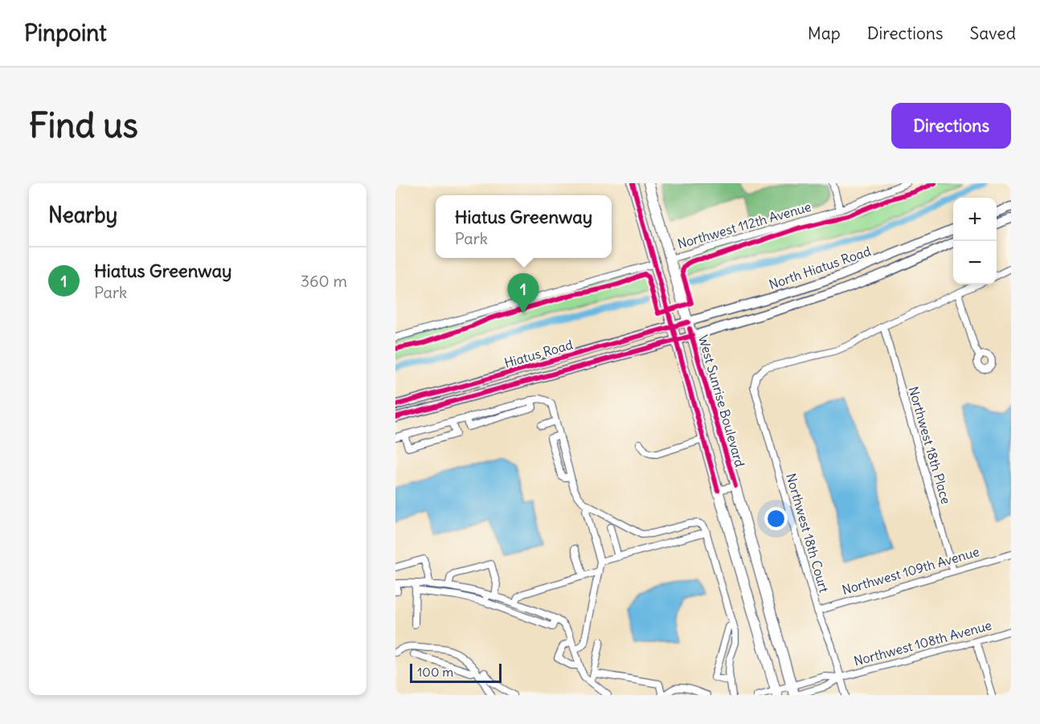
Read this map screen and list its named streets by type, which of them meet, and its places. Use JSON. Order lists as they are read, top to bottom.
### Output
{
  "streets": {
    "highway": ["West Sunrise Boulevard"],
    "main road": ["North Hiatus Road", "Hiatus Road"],
    "street": [
      "Northwest 112th Avenue",
      "Northwest 18th Place",
      "Northwest 18th Court",
      "Northwest 109th Avenue",
      "Northwest 108th Avenue"
    ]
  },
  "crossings": [
    ["Northwest 112th Avenue", "West Sunrise Boulevard"],
    ["North Hiatus Road", "Hiatus Road"],
    ["North Hiatus Road", "West Sunrise Boulevard"],
    ["Hiatus Road", "West Sunrise Boulevard"],
    ["West Sunrise Boulevard", "Northwest 108th Avenue"],
    ["Northwest 18th Place", "Northwest 18th Court"],
    ["Northwest 18th Place", "Northwest 109th Avenue"],
    ["Northwest 18th Court", "Northwest 109th Avenue"],
    ["Northwest 18th Court", "Northwest 108th Avenue"]
  ],
  "scale_bar": "100 m",
  "page": {
    "header": "Pinpoint",
    "nav": ["Map", "Directions", "Saved"],
    "buttons": "Directions",
    "title": "Find us",
    "heading": "Nearby",
    "popup": ["Hiatus Greenway", "Park"],
    "map_buttons": ["+", "−"],
    "list": [
      {
        "mark": "1",
        "name": "Hiatus Greenway",
        "note": "Park",
        "value": "360 m"
      }
    ],
    "pins": "1",
    "scale": "100 m"
  }
}
